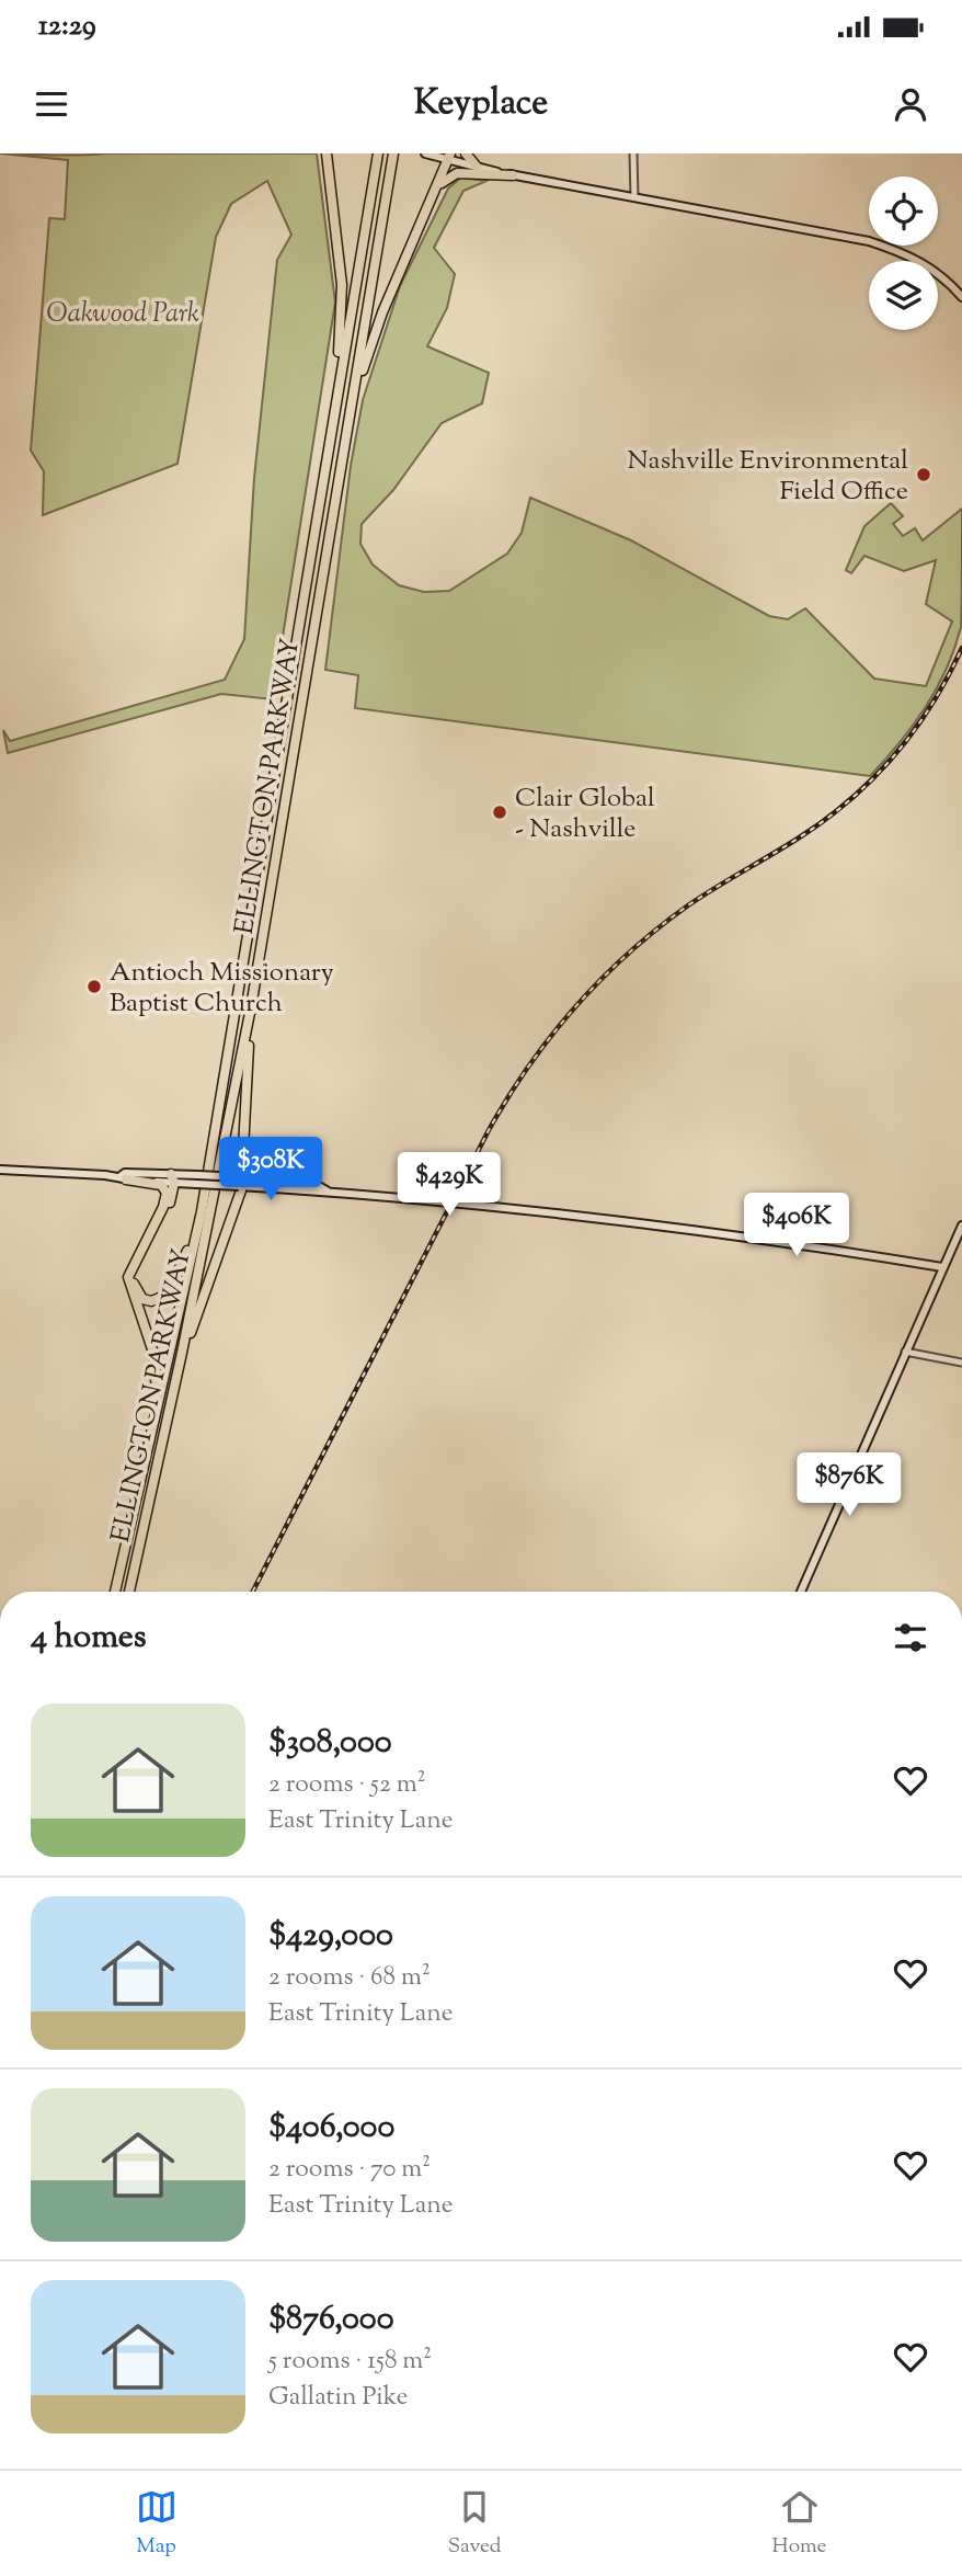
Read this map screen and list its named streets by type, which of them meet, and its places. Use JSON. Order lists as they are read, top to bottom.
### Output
{
  "streets": {
    "highway": ["ELLINGTON PARKWAY"]
  },
  "parks": ["Oakwood Park"],
  "places": ["Nashville Environmental Field Office", "Clair Global - Nashville", "Antioch Missionary Baptist Church"],
  "page": {
    "status": "12:29",
    "header": "Keyplace",
    "price": [
      "$308K",
      "$429K",
      "$406K",
      "$876K"
    ],
    "heading": "4 homes",
    "list": [
      {
        "name": "$308,000",
        "note": "2 rooms · 52 m² · East Trinity Lane"
      },
      {
        "name": "$429,000",
        "note": "2 rooms · 68 m² · East Trinity Lane"
      },
      {
        "name": "$406,000",
        "note": "2 rooms · 70 m² · East Trinity Lane"
      },
      {
        "name": "$876,000",
        "note": "5 rooms · 158 m² · Gallatin Pike"
      }
    ],
    "tabs": ["Map", "Saved", "Home"]
  }
}
